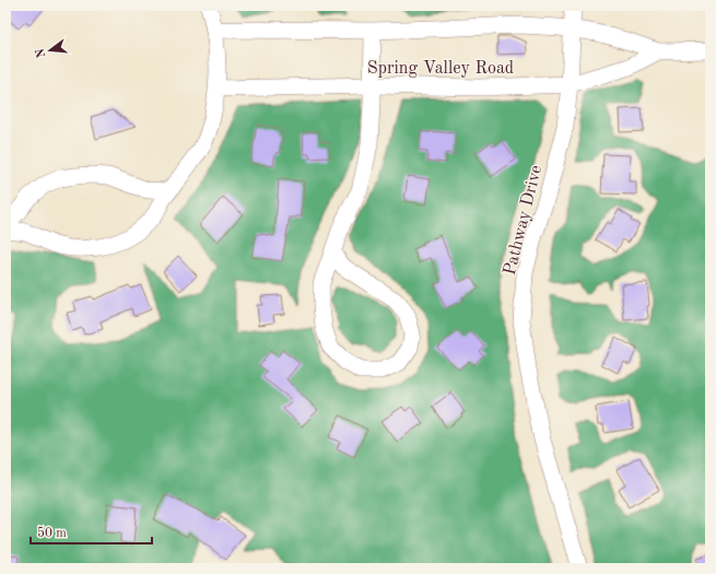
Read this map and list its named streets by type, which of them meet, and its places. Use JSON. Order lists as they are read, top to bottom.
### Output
{
  "streets": {
    "street": ["Spring Valley Road", "Pathway Drive"]
  },
  "crossings": [
    ["Spring Valley Road", "Pathway Drive"]
  ],
  "scale_bar": "50 m",
  "north": "left"
}
